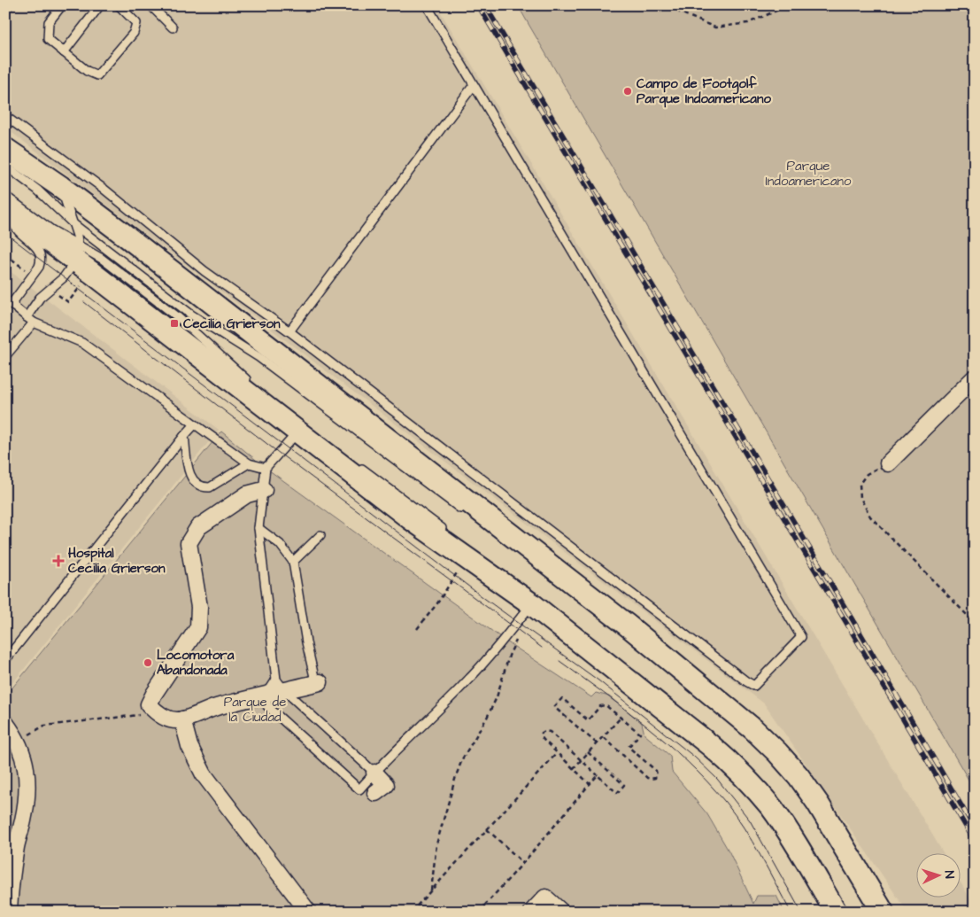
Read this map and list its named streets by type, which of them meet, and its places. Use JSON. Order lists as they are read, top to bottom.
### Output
{
  "parks": ["Parque Indoamericano", "Parque de la Ciudad"],
  "places": {
    "other": ["Campo de Footgolf Parque Indoamericano", "Locomotora Abandonada"],
    "transit": ["Cecilia Grierson"],
    "health": ["Hospital Cecilia Grierson"]
  },
  "north": "right"
}
